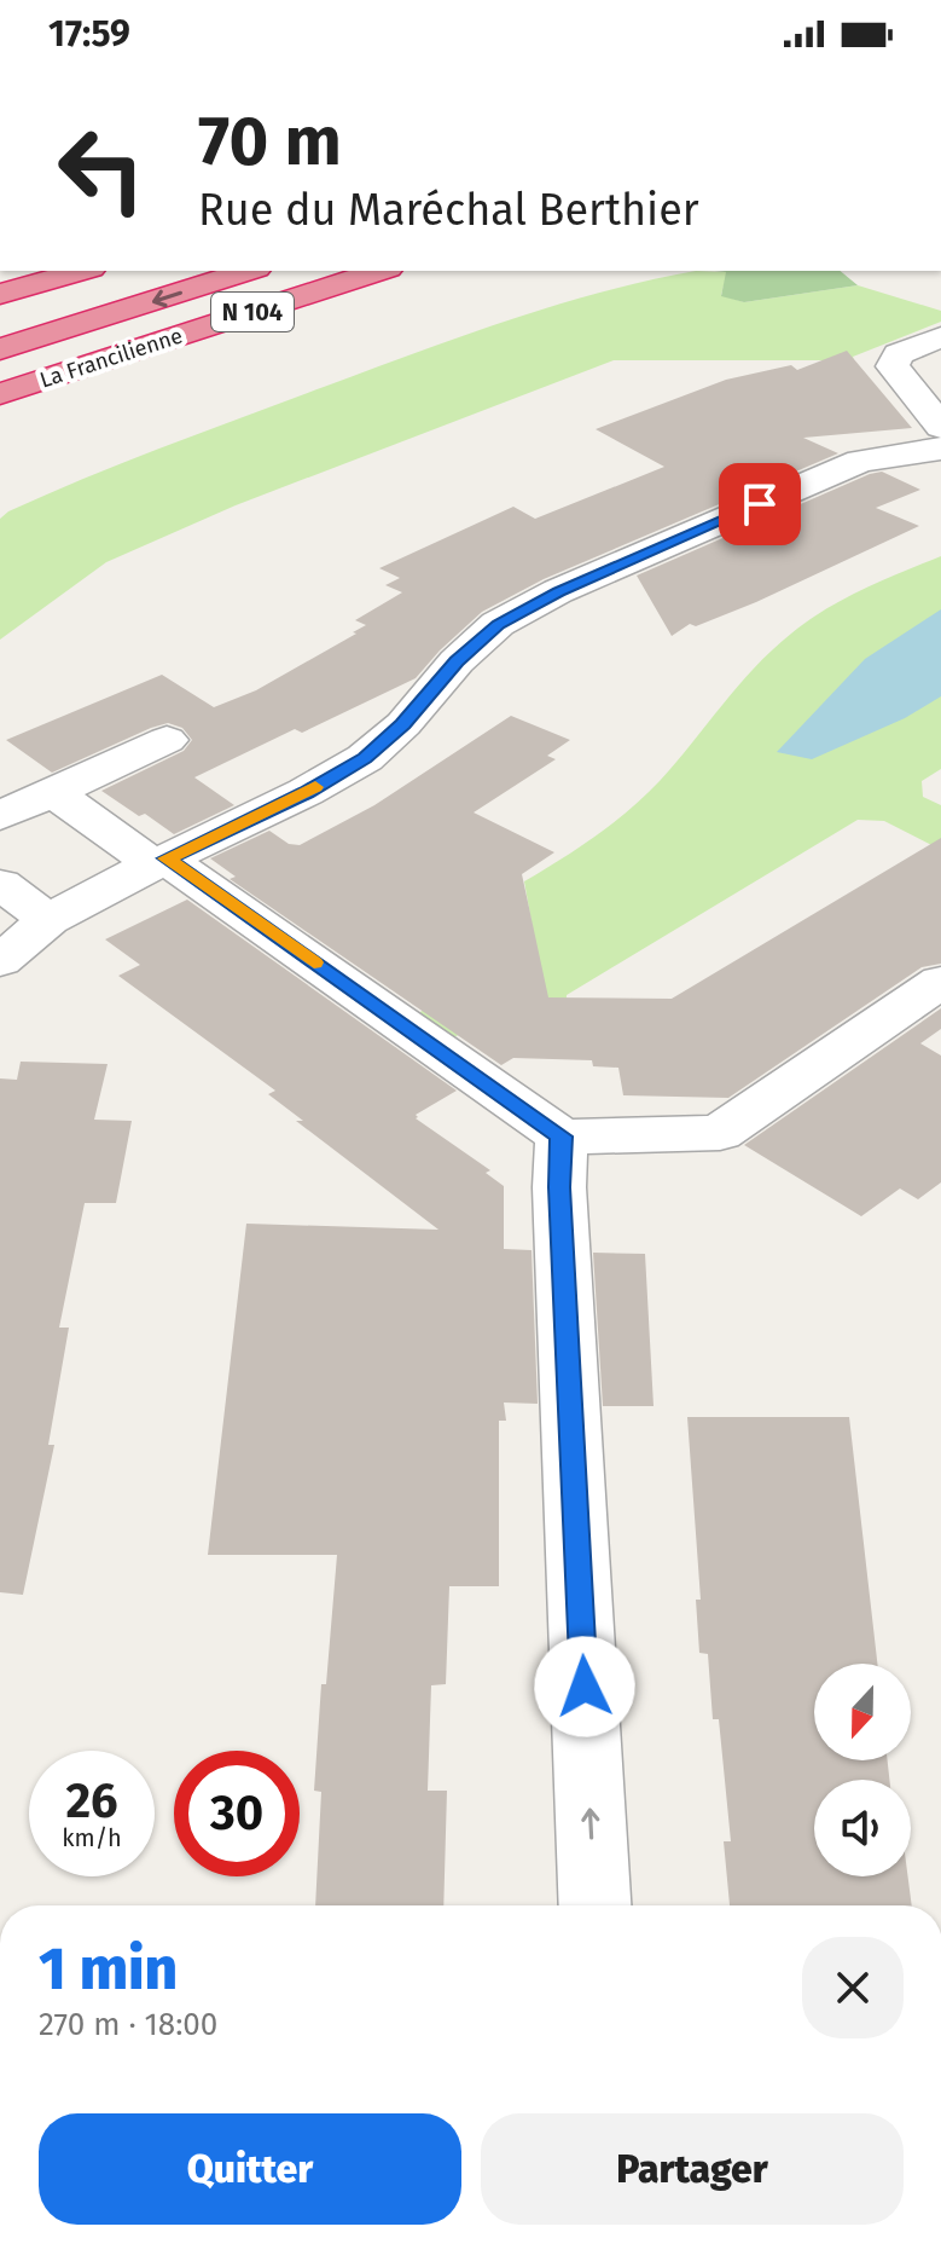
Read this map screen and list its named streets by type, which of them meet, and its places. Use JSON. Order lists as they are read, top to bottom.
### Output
{
  "streets": {
    "highway": ["N 104", "La Francilienne"]
  },
  "north": "bottom",
  "page": {
    "status": "17:59",
    "turn": ["70 m", "Rue du Maréchal Berthier"],
    "speed": "26 km/h",
    "limit": "30",
    "heading": ["1 min", "270 m · 18:00"],
    "buttons": ["Quitter", "Partager"]
  }
}
